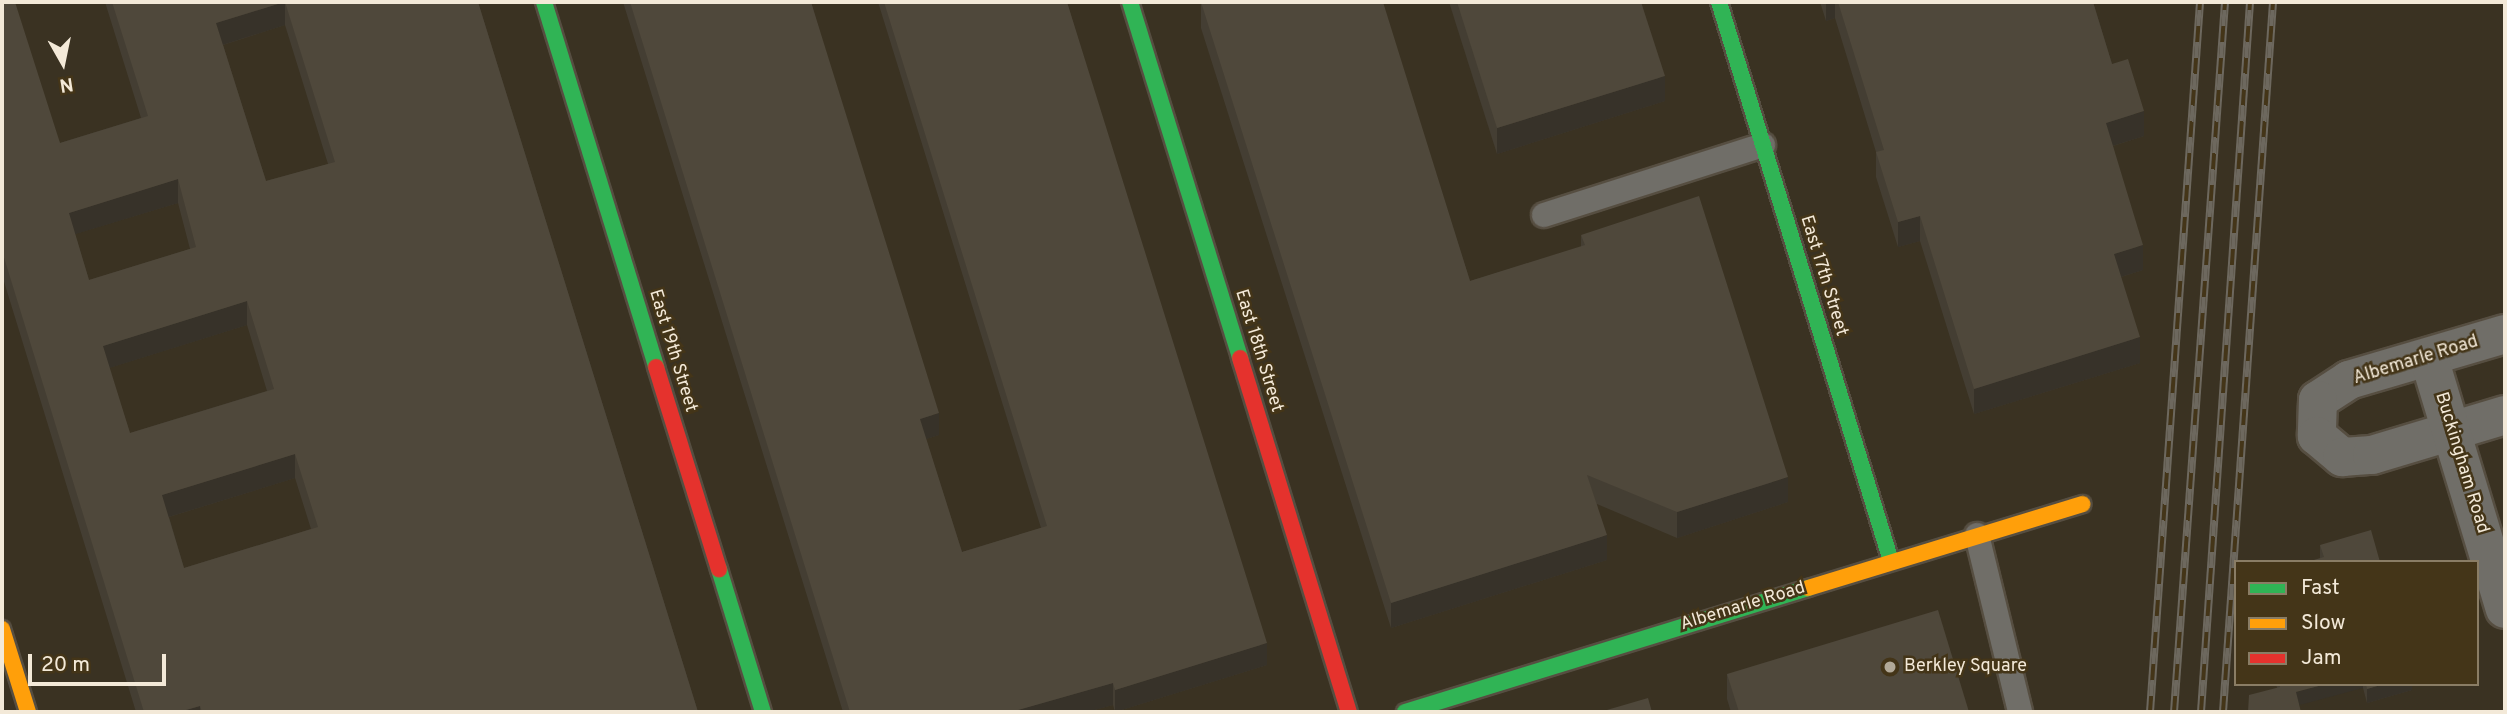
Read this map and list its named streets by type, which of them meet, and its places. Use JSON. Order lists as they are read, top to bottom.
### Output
{
  "streets": {
    "street": [
      "East 17th Street",
      "East 19th Street",
      "East 18th Street",
      "Albemarle Road",
      "Buckingham Road"
    ]
  },
  "crossings": [
    ["East 17th Street", "Albemarle Road"],
    ["Albemarle Road", "Buckingham Road"]
  ],
  "places": ["Berkley Square"],
  "legend": ["Fast", "Slow", "Jam"],
  "scale_bar": "20 m",
  "north": "bottom"
}
